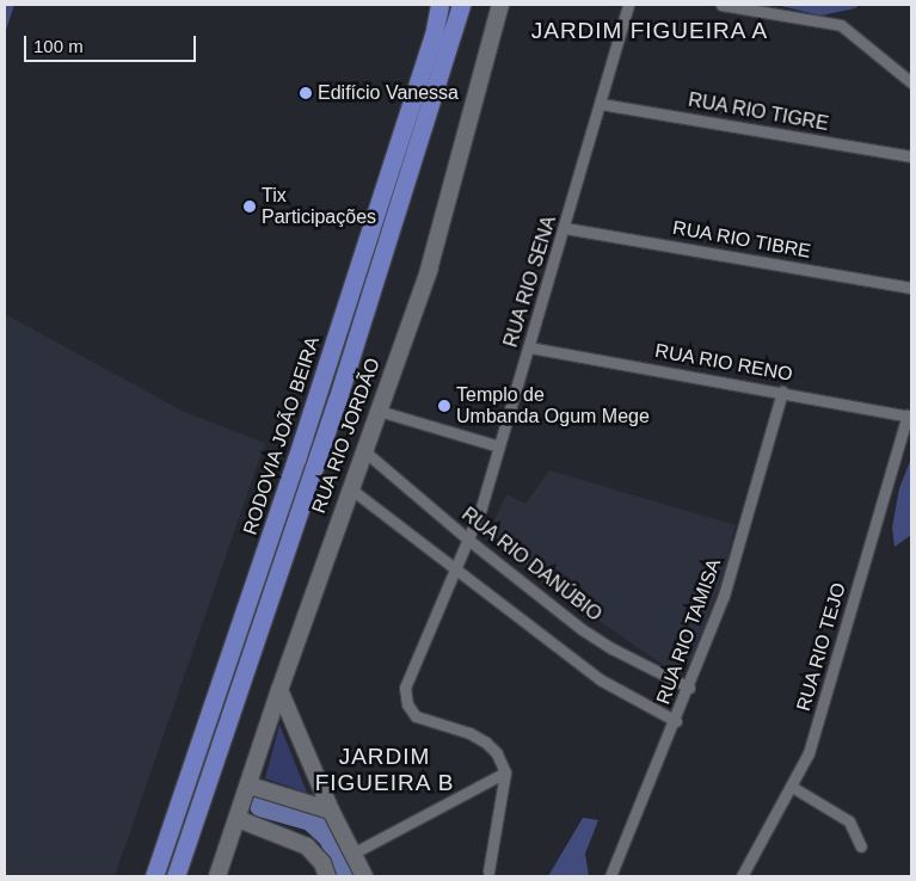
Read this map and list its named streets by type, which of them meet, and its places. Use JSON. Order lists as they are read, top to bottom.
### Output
{
  "streets": {
    "main road": ["RODOVIA JOÃO BEIRA"],
    "street": [
      "RUA RIO TIGRE",
      "RUA RIO TIBRE",
      "RUA RIO SENA",
      "RUA RIO RENO",
      "RUA RIO JORDÃO",
      "RUA RIO DANÚBIO",
      "RUA RIO TAMISA",
      "RUA RIO TEJO"
    ]
  },
  "crossings": [
    ["RUA RIO TIGRE", "RUA RIO SENA"],
    ["RUA RIO TIBRE", "RUA RIO SENA"],
    ["RUA RIO SENA", "RUA RIO RENO"],
    ["RUA RIO SENA", "RUA RIO DANÚBIO"],
    ["RUA RIO RENO", "RUA RIO TAMISA"],
    ["RUA RIO RENO", "RUA RIO TEJO"],
    ["RUA RIO JORDÃO", "RUA RIO DANÚBIO"],
    ["RUA RIO DANÚBIO", "RUA RIO TAMISA"]
  ],
  "districts": ["JARDIM FIGUEIRA A", "JARDIM FIGUEIRA B"],
  "places": ["Edifício Vanessa", "Tix Participações", "Templo de Umbanda Ogum Mege"],
  "scale_bar": "100 m"
}
